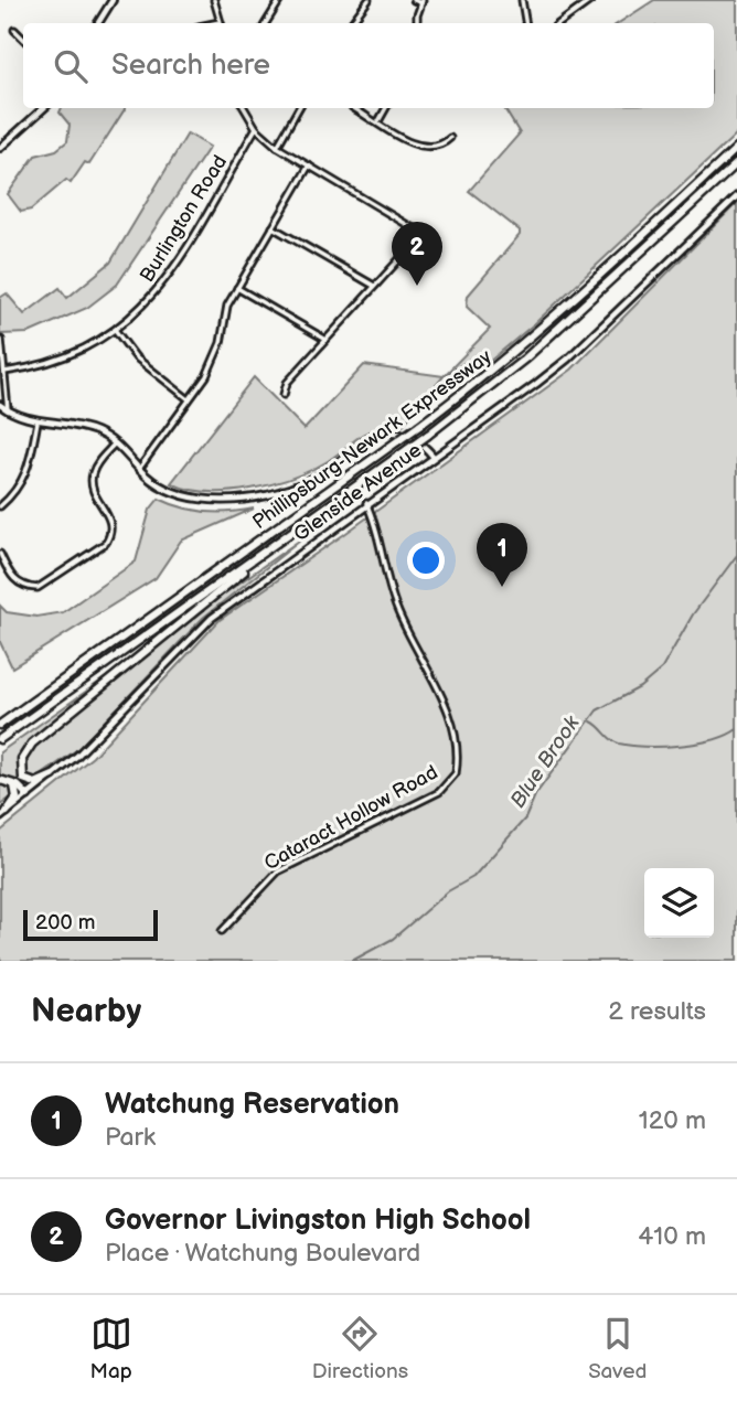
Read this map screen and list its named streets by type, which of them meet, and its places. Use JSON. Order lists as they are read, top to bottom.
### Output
{
  "streets": {
    "highway": ["Phillipsburg-Newark Expressway"],
    "main road": ["Glenside Avenue"],
    "street": ["Burlington Road", "Cataract Hollow Road"]
  },
  "crossings": [
    ["Glenside Avenue", "Cataract Hollow Road"]
  ],
  "water": ["Blue Brook"],
  "scale_bar": "200 m",
  "page": {
    "search": "Search here",
    "pins": ["2", "1"],
    "scale": "200 m",
    "heading": ["Nearby", "2 results"],
    "list": [
      {
        "mark": "1",
        "name": "Watchung Reservation",
        "note": "Park",
        "value": "120 m"
      },
      {
        "mark": "2",
        "name": "Governor Livingston High School",
        "note": "Place · Watchung Boulevard",
        "value": "410 m"
      }
    ],
    "nav": ["Map", "Directions", "Saved"]
  }
}
